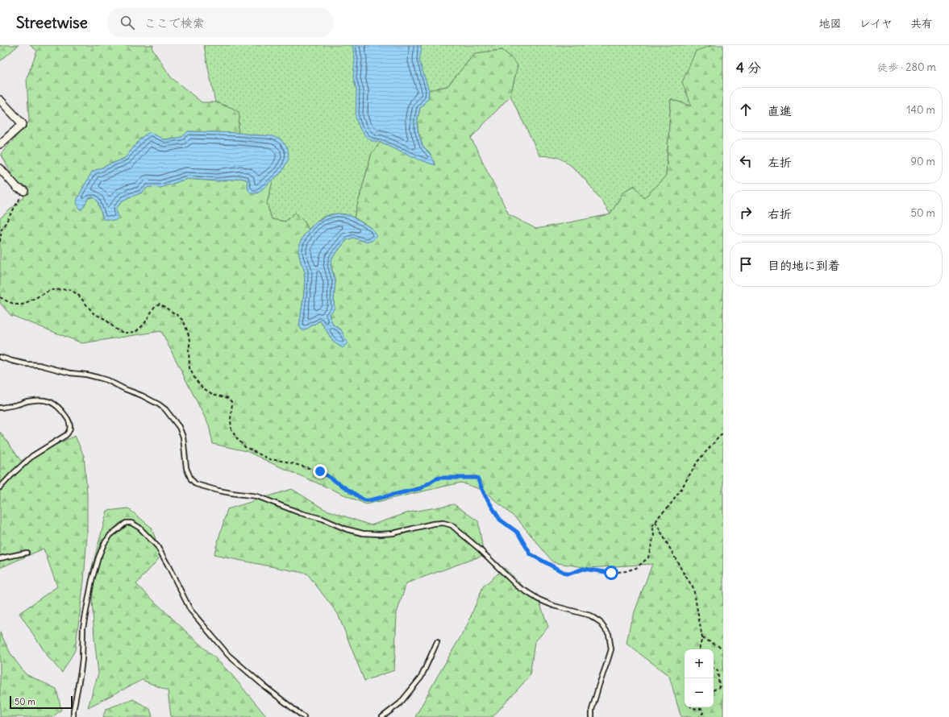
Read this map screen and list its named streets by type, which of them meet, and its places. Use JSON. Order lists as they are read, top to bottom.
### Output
{
  "scale_bar": "50 m",
  "page": {
    "header": "Streetwise",
    "search": "ここで検索",
    "nav": ["地図", "レイヤ", "共有"],
    "heading": ["4 分", "徒歩 · 280 m"],
    "list": [
      ["直進", "140 m"],
      ["左折", "90 m"],
      ["右折", "50 m"],
      "目的地に到着"
    ],
    "map_buttons": ["+", "−"],
    "scale": "50 m"
  }
}
